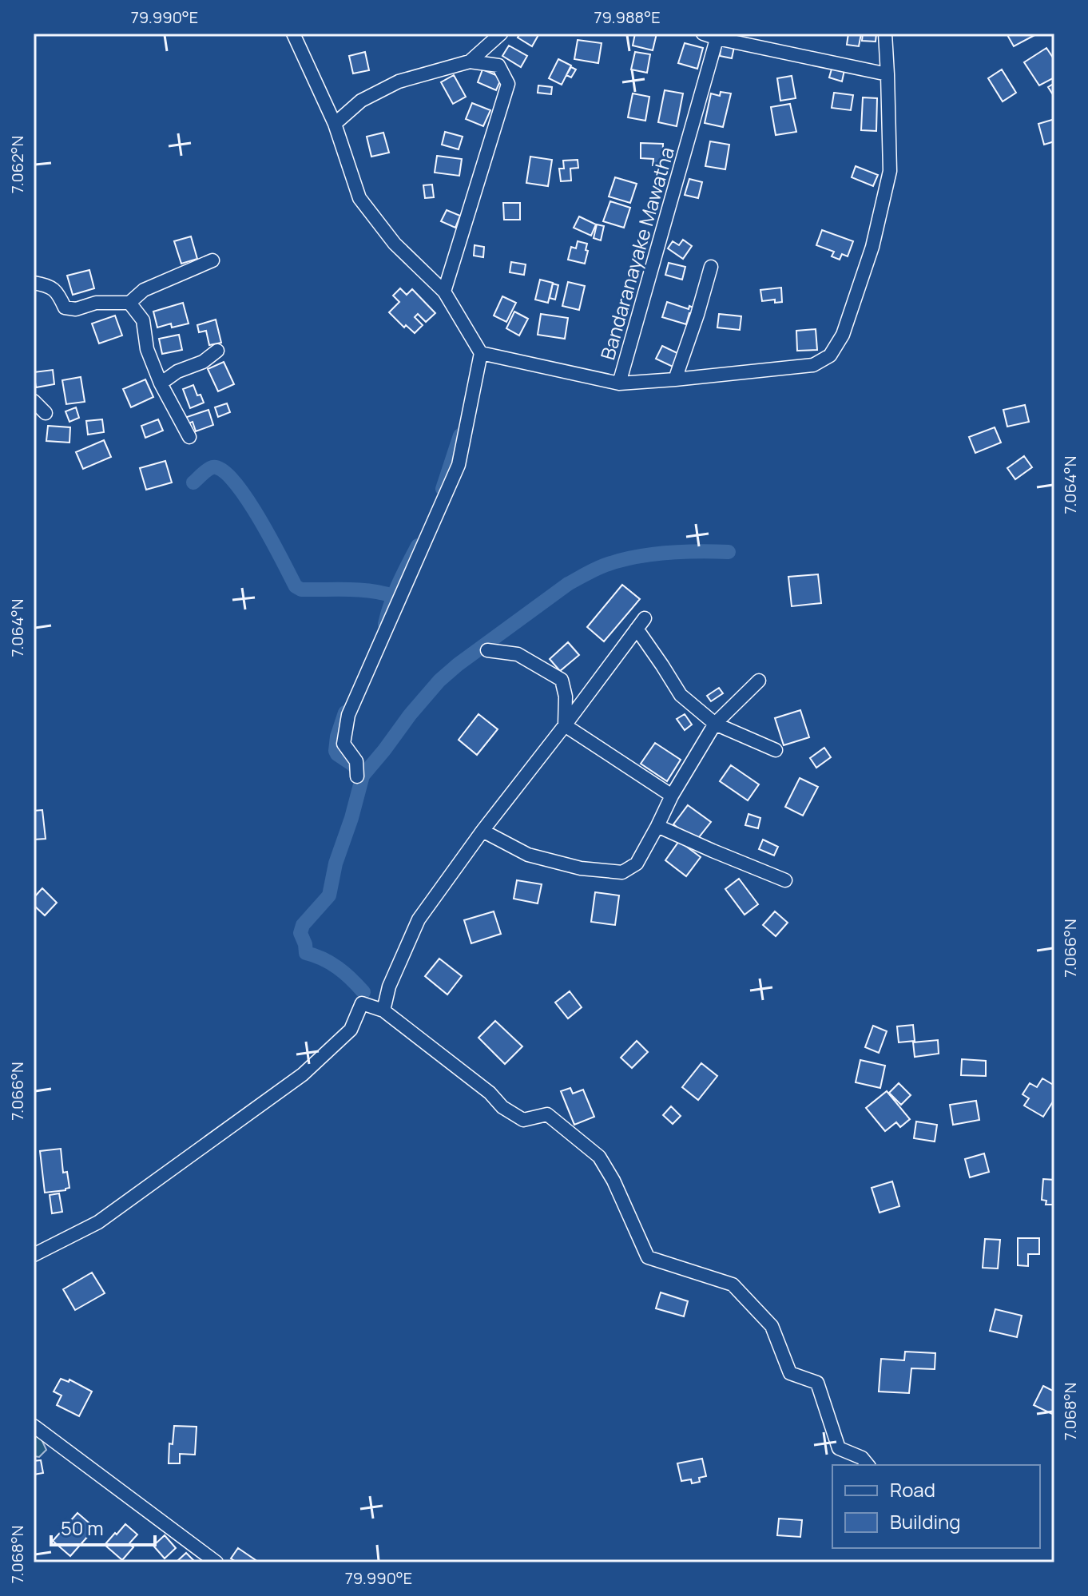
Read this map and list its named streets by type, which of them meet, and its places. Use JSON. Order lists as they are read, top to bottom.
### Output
{
  "streets": {
    "street": ["Bandaranayake Mawatha"]
  },
  "legend": ["Road", "Building"],
  "scale_bar": "50 m",
  "coordinates": [
    "79.990°E",
    "79.988°E",
    "7.062°N",
    "7.064°N",
    "7.066°N",
    "7.068°N"
  ]
}
